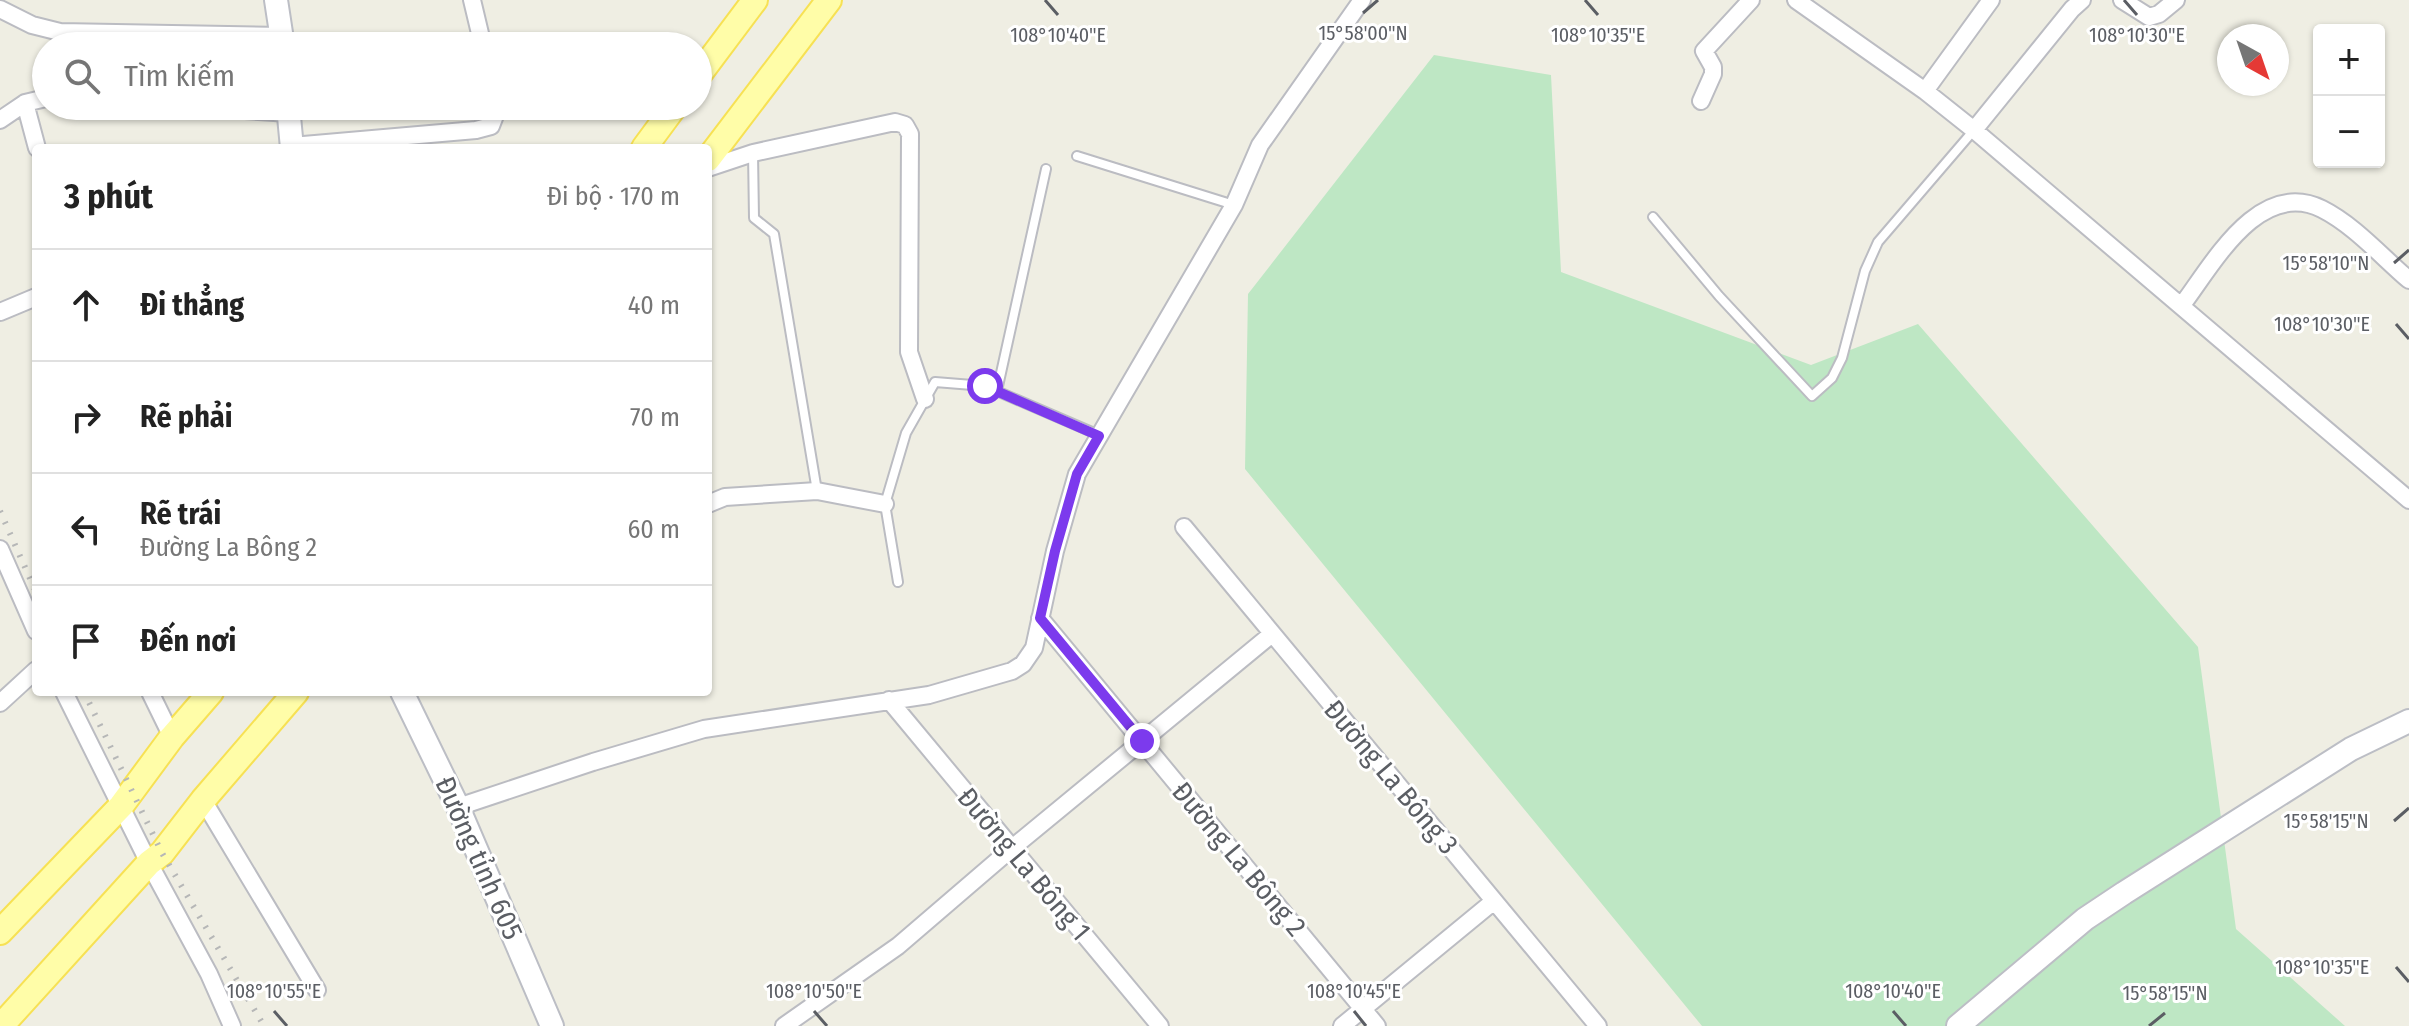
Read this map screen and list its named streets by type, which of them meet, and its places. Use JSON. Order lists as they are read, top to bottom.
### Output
{
  "streets": {
    "main road": ["Đường tỉnh 605"],
    "street": ["Đường La Bông 3", "Đường La Bông 2", "Đường La Bông 1"]
  },
  "north": "bottom right",
  "page": {
    "map_buttons": ["+", "−"],
    "search": "Tìm kiếm",
    "heading": ["3 phút", "Đi bộ · 170 m"],
    "list": [
      ["Đi thẳng", "40 m"],
      ["Rẽ phải", "70 m"],
      ["Rẽ trái", "Đường La Bông 2", "60 m"],
      "Đến nơi"
    ]
  },
  "coordinates": [
    "15°58'00\"N",
    "108°10'30\"E",
    "108°10'40\"E",
    "108°10'35\"E",
    "15°58'10\"N",
    "15°58'15\"N",
    "108°10'55\"E",
    "108°10'50\"E",
    "108°10'45\"E"
  ]
}
